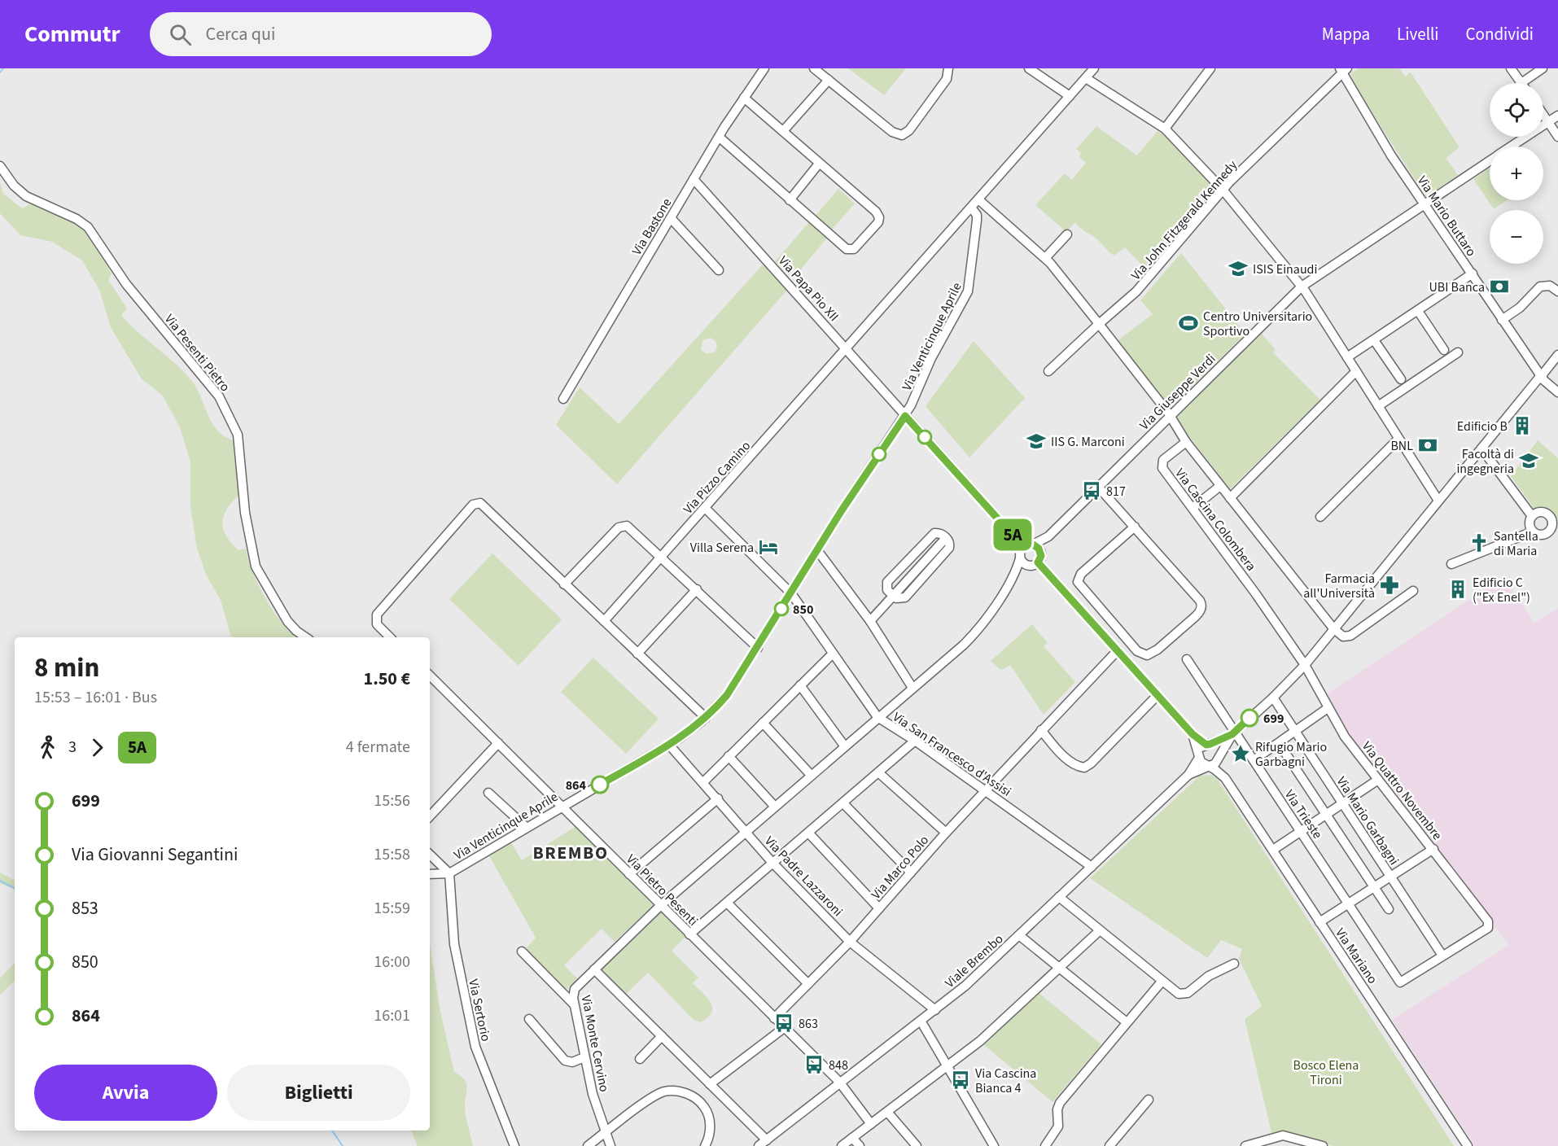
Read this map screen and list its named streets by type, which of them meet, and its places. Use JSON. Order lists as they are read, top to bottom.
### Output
{
  "streets": {
    "street": [
      "Via Mario Buttaro",
      "Via John Fitzgerald Kennedy",
      "Via Bastone",
      "Via Papa Pio XII",
      "Via Venticinque Aprile",
      "Via Pesenti Pietro",
      "Via Giuseppe Verdi",
      "Via Pizzo Camino",
      "Via Cascina Colombera",
      "Via San Francesco d'Assisi",
      "Via Quattro Novembre",
      "Via Trieste",
      "Via Mario Garbagni",
      "Via Marco Polo",
      "Via Padre Lazzaroni",
      "Via Pietro Pesenti",
      "Via Mariano",
      "Viale Brembo",
      "Via Sertorio",
      "Via Monte Cervino"
    ]
  },
  "crossings": [
    ["Via Mario Buttaro", "Via John Fitzgerald Kennedy"],
    ["Via Mario Buttaro", "Via Giuseppe Verdi"],
    ["Via Bastone", "Via Papa Pio XII"],
    ["Via Papa Pio XII", "Via Venticinque Aprile"],
    ["Via Papa Pio XII", "Via Giuseppe Verdi"],
    ["Via Papa Pio XII", "Via Pizzo Camino"],
    ["Via Venticinque Aprile", "Via Pizzo Camino"],
    ["Via Venticinque Aprile", "Via San Francesco d'Assisi"],
    ["Via Venticinque Aprile", "Via Padre Lazzaroni"],
    ["Via Venticinque Aprile", "Via Pietro Pesenti"],
    ["Via Venticinque Aprile", "Via Sertorio"],
    ["Via Pizzo Camino", "Via San Francesco d'Assisi"],
    ["Via Cascina Colombera", "Via Quattro Novembre"],
    ["Via San Francesco d'Assisi", "Via Marco Polo"],
    ["Via San Francesco d'Assisi", "Viale Brembo"],
    ["Via San Francesco d'Assisi", "Via Monte Cervino"],
    ["Via Quattro Novembre", "Via Trieste"],
    ["Via Quattro Novembre", "Via Mario Garbagni"],
    ["Via Trieste", "Via Mario Garbagni"],
    ["Via Marco Polo", "Via Padre Lazzaroni"],
    ["Via Marco Polo", "Via Pietro Pesenti"],
    ["Via Padre Lazzaroni", "Viale Brembo"],
    ["Via Padre Lazzaroni", "Via Monte Cervino"],
    ["Via Pietro Pesenti", "Viale Brembo"],
    ["Via Pietro Pesenti", "Via Monte Cervino"],
    ["Via Mariano", "Viale Brembo"]
  ],
  "districts": ["BREMBO"],
  "parks": ["Bosco Elena Tironi"],
  "places": {
    "school or university": ["ISIS Einaudi", "IIS G. Marconi", "Facoltà di ingegneria"],
    "bank": ["UBI Banca", "BNL"],
    "sports": ["Centro Universitario Sportivo"],
    "building": ["Edificio B", "Edificio C (\"Ex Enel\")"],
    "bus stop": [
      "817",
      "863",
      "848",
      "Via Cascina Bianca 4"
    ],
    "church": ["Santella di Maria"],
    "hotel": ["Villa Serena"],
    "pharmacy": ["Farmacia all'Università"],
    "other": ["850", "699", "864"],
    "place": ["Rifugio Mario Garbagni"]
  },
  "lines": ["bus line 5A"],
  "page": {
    "header": "Commutr",
    "search": "Cerca qui",
    "nav": ["Mappa", "Livelli", "Condividi"],
    "on_map": "5A",
    "map_buttons": ["+", "−"],
    "heading": ["8 min", "15:53 – 16:01 · Bus", "1.50 €"],
    "legs": ["3", "5A", "4 fermate"],
    "list": [
      {
        "name": "699",
        "value": "15:56"
      },
      {
        "name": "Via Giovanni Segantini",
        "value": "15:58"
      },
      {
        "name": "853",
        "value": "15:59"
      },
      {
        "name": "850",
        "value": "16:00"
      },
      {
        "name": "864",
        "value": "16:01"
      }
    ],
    "buttons": ["Avvia", "Biglietti"]
  }
}
